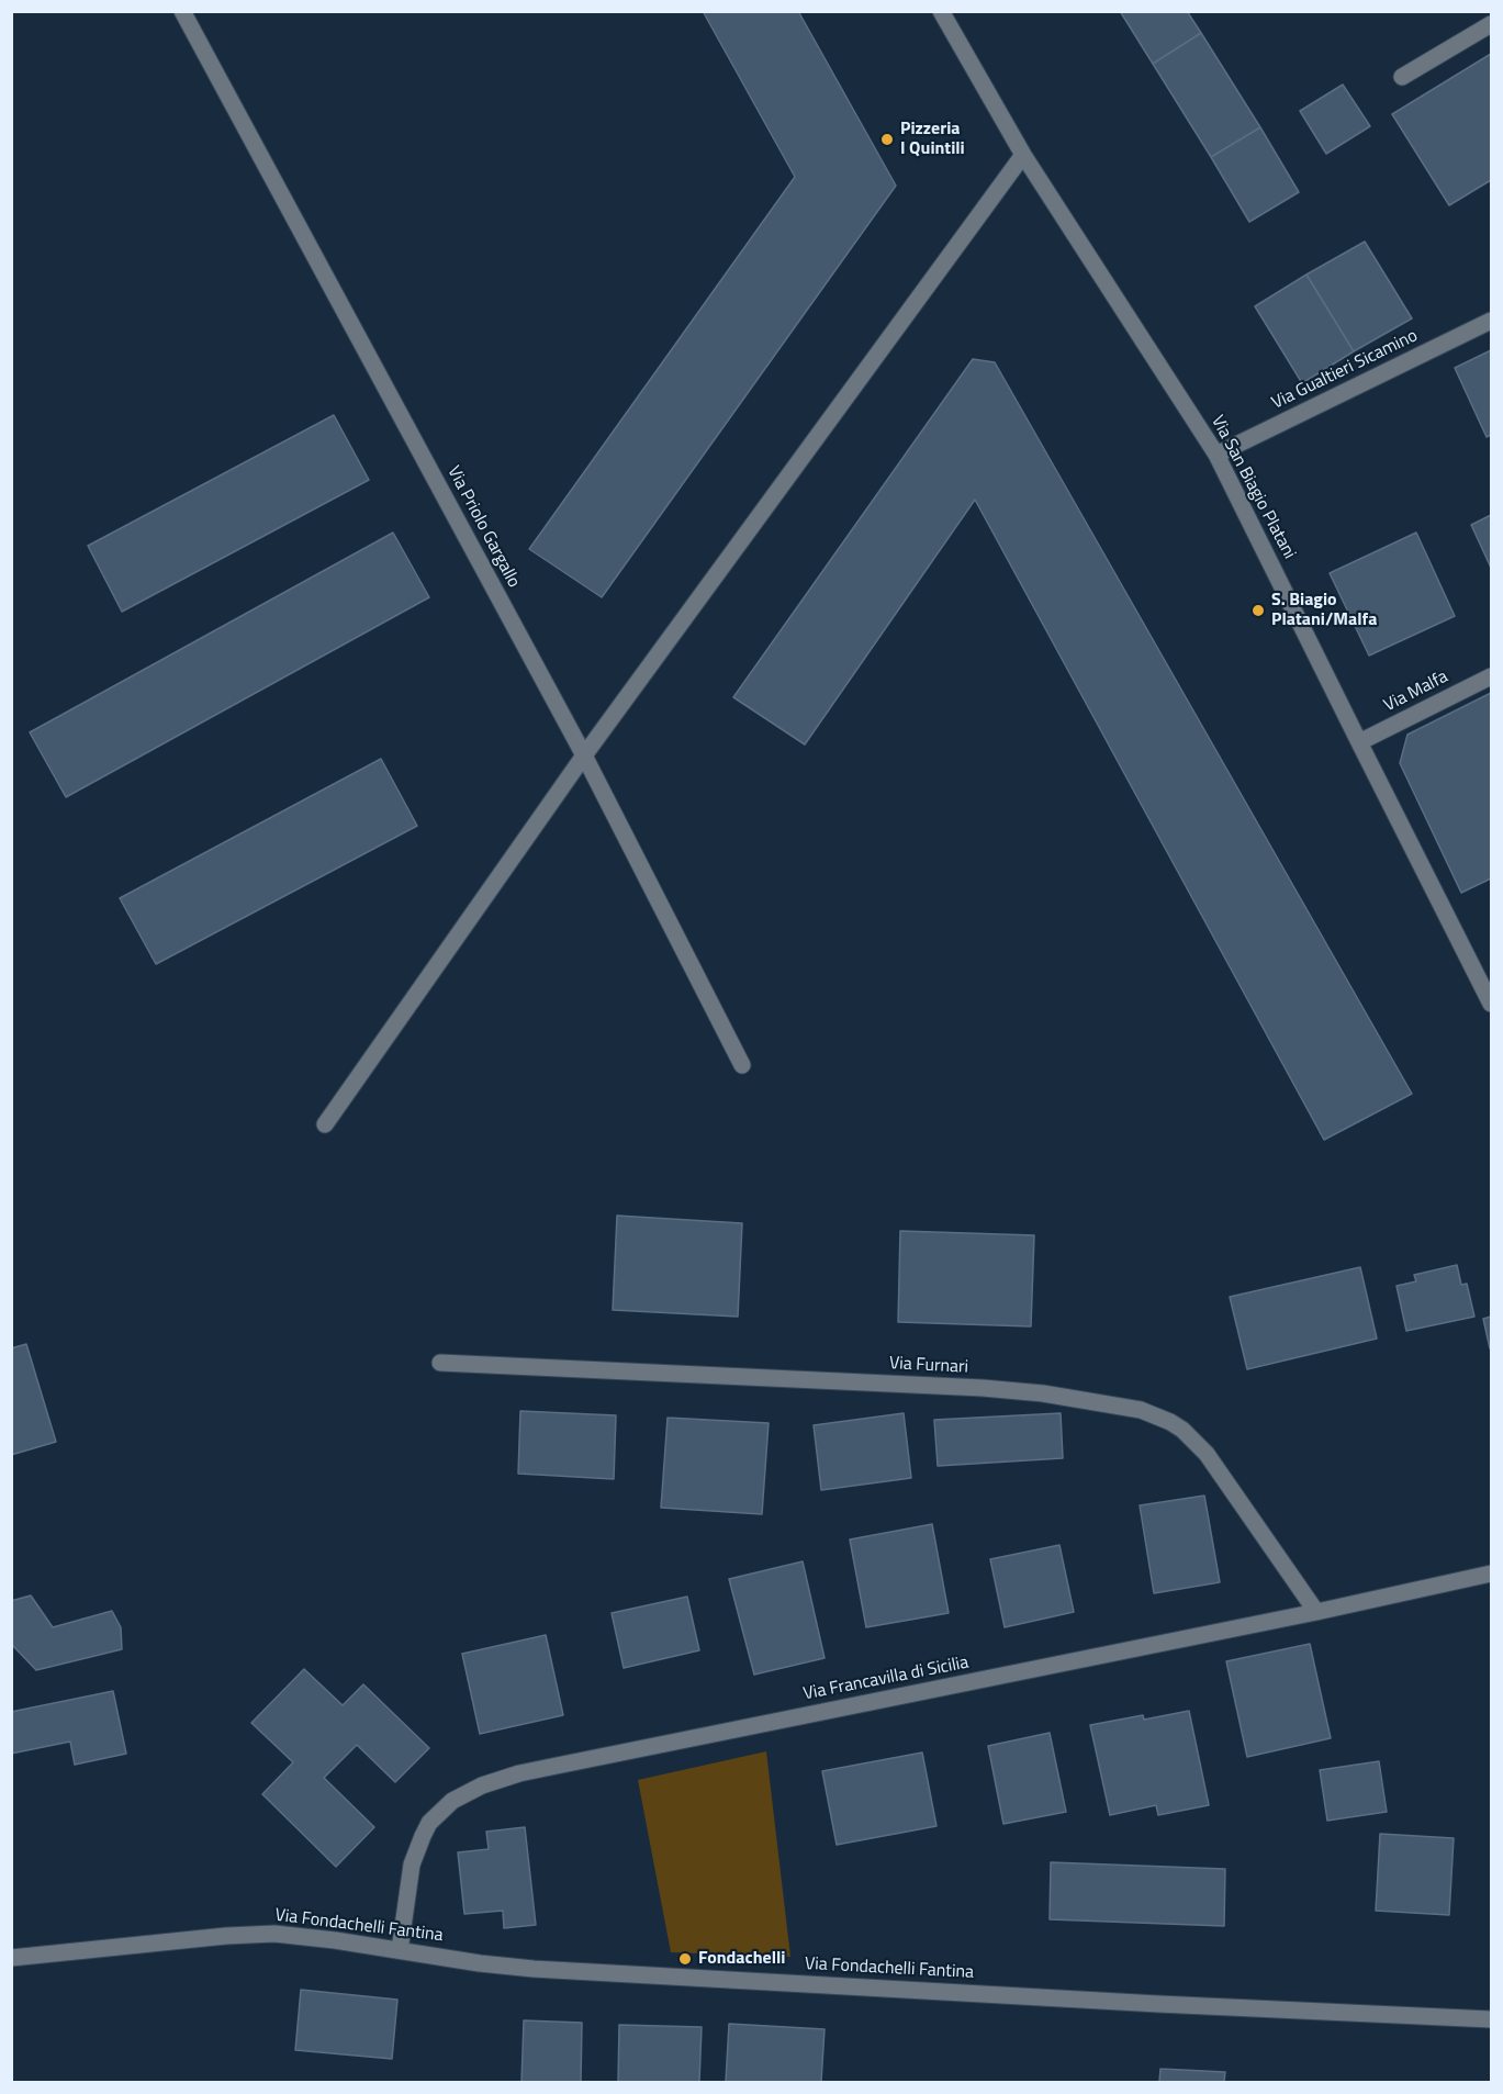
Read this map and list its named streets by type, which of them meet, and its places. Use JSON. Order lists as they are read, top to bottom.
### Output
{
  "streets": {
    "street": [
      "Via Gualtieri Sicamino",
      "Via San Biagio Platani",
      "Via Priolo Gargallo",
      "Via Malfa",
      "Via Furnari",
      "Via Francavilla di Sicilia",
      "Via Fondachelli Fantina"
    ]
  },
  "crossings": [
    ["Via Gualtieri Sicamino", "Via San Biagio Platani"],
    ["Via San Biagio Platani", "Via Malfa"],
    ["Via Furnari", "Via Francavilla di Sicilia"],
    ["Via Francavilla di Sicilia", "Via Fondachelli Fantina"]
  ],
  "places": ["Pizzeria I Quintili", "S. Biagio Platani/Malfa", "Fondachelli"]
}
